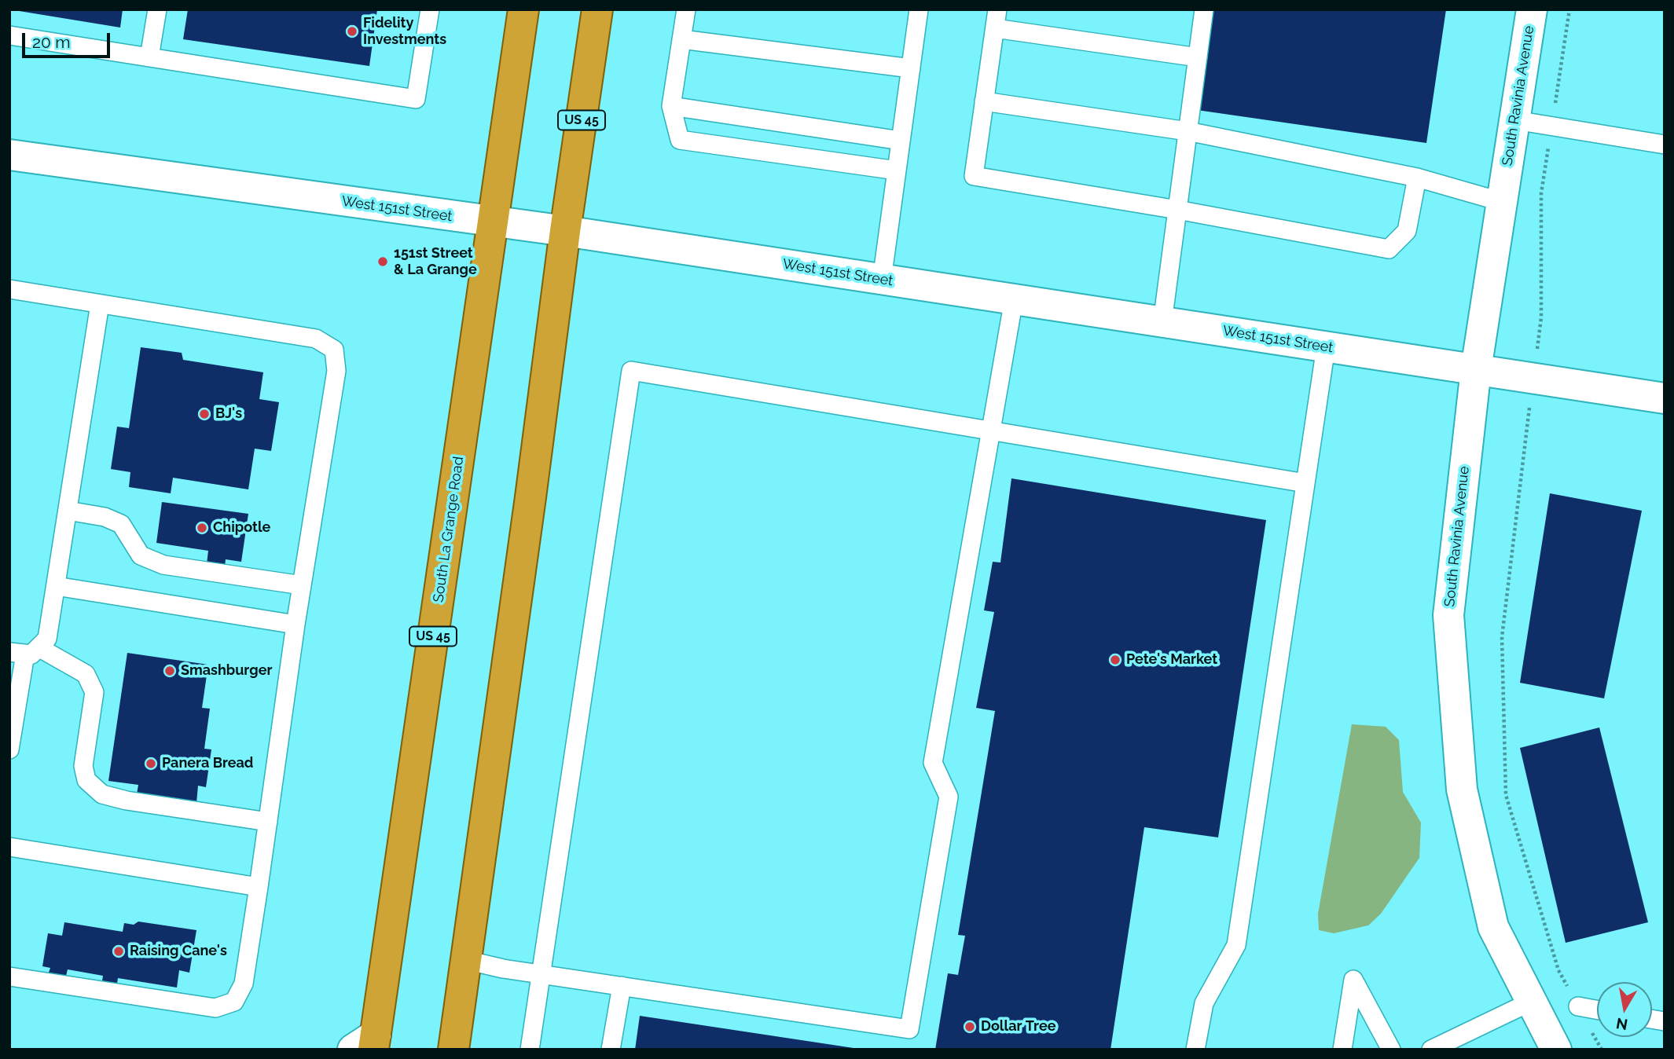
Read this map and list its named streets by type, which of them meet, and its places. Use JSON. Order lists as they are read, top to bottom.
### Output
{
  "streets": {
    "highway": ["US 45", "South La Grange Road"],
    "street": ["South Ravinia Avenue", "West 151st Street"]
  },
  "crossings": [
    ["South Ravinia Avenue", "West 151st Street"],
    ["US 45", "West 151st Street"],
    ["West 151st Street", "South La Grange Road"]
  ],
  "places": [
    "Fidelity Investments",
    "151st Street & La Grange",
    "BJ's",
    "Chipotle",
    "Pete's Market",
    "Smashburger",
    "Panera Bread",
    "Raising Cane's",
    "Dollar Tree"
  ],
  "scale_bar": "20 m",
  "north": "bottom"
}
